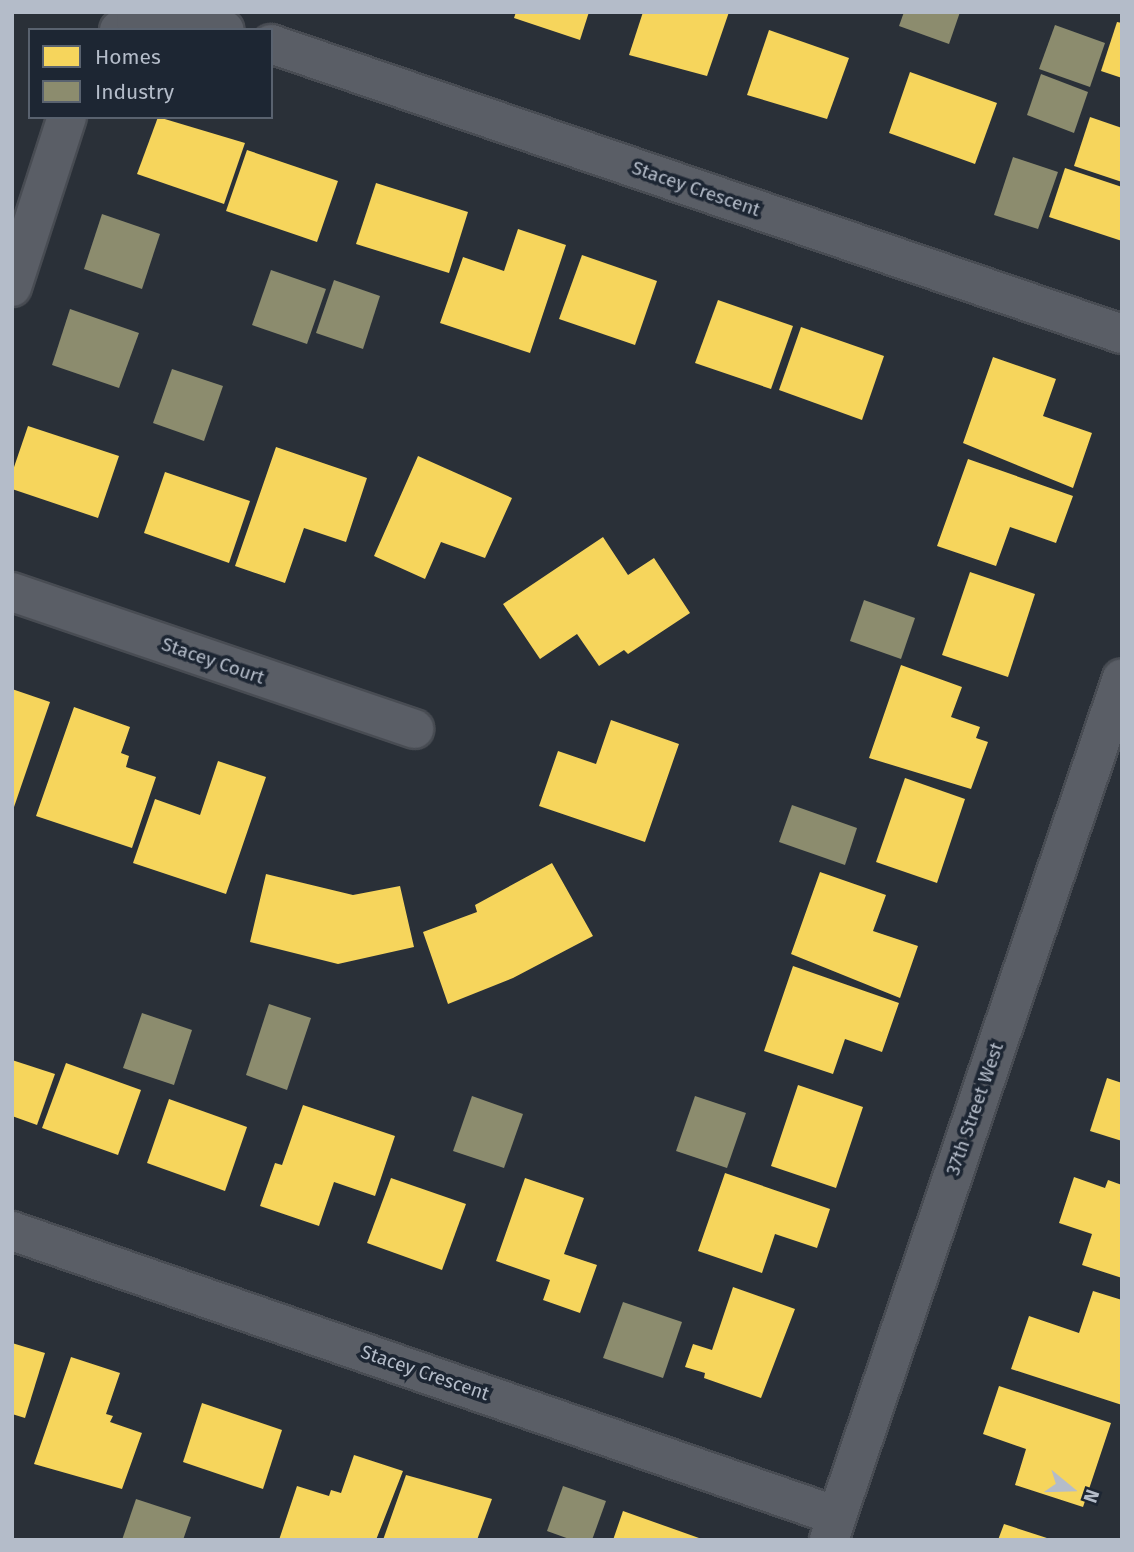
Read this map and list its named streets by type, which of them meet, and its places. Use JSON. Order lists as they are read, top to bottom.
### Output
{
  "streets": {
    "street": ["Stacey Crescent", "Stacey Court", "37th Street West"]
  },
  "crossings": [
    ["Stacey Crescent", "37th Street West"]
  ],
  "legend": ["Homes", "Industry"],
  "north": "right"
}
